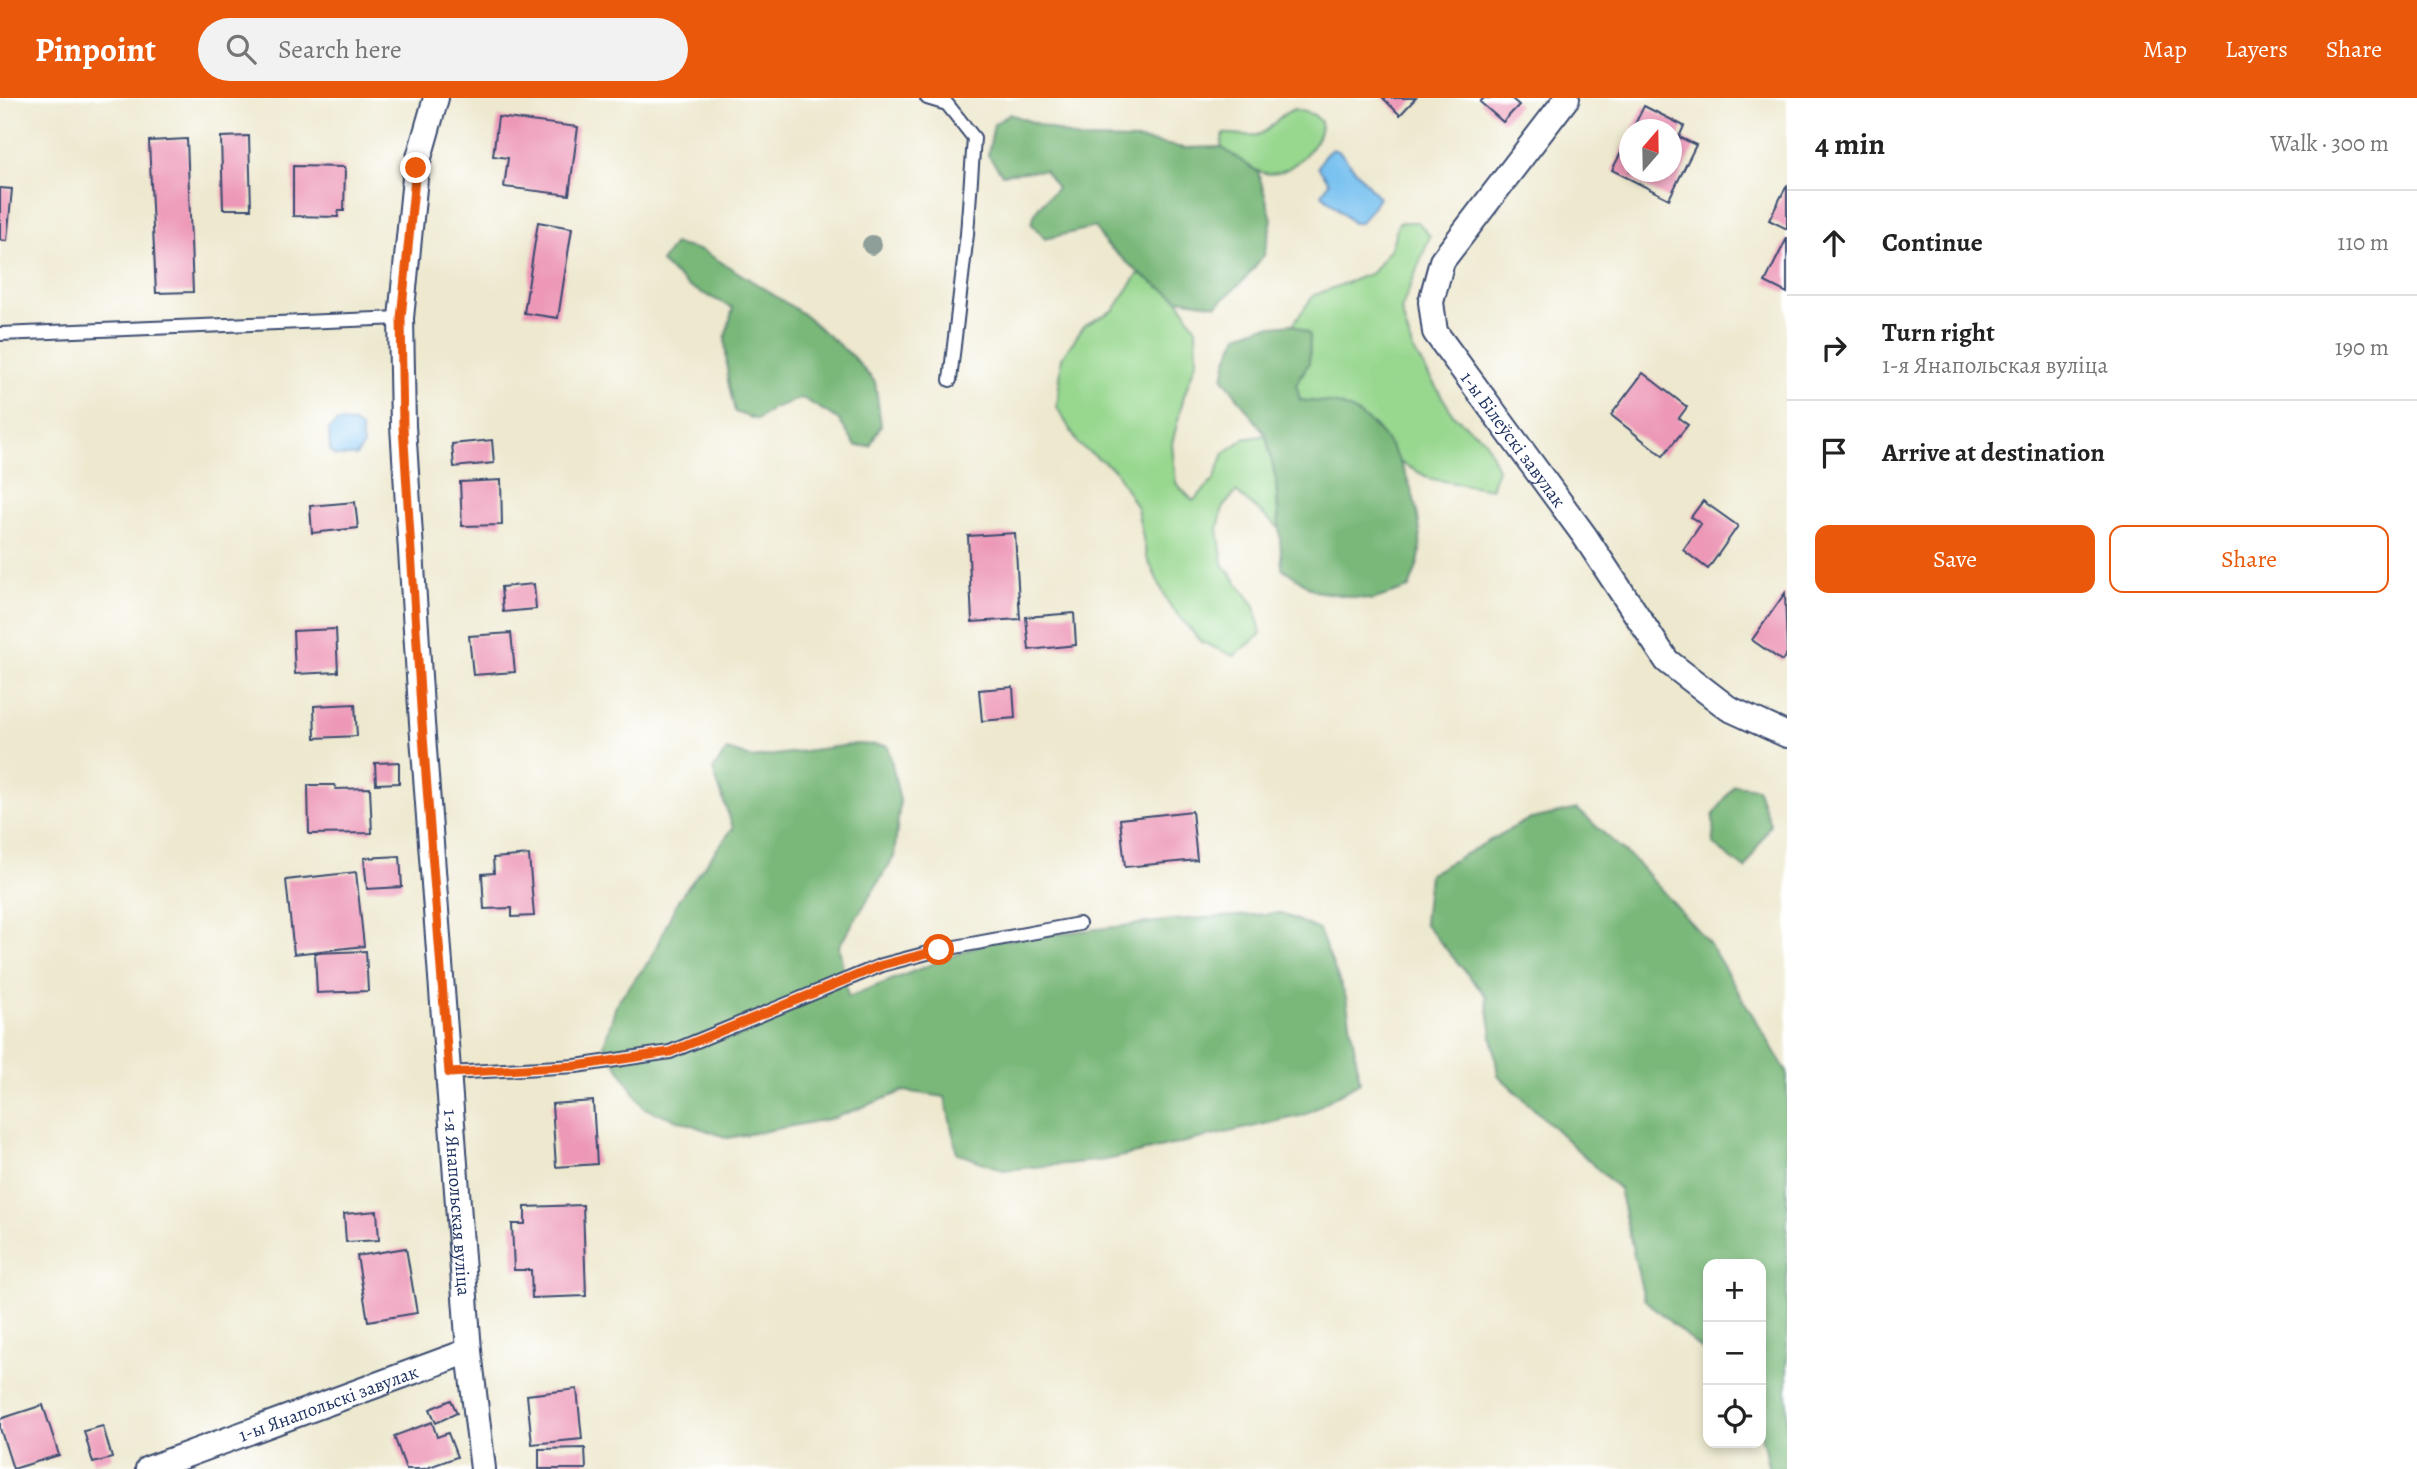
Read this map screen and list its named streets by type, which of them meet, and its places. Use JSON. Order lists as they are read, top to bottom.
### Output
{
  "streets": {
    "street": ["1-ы Білеўскі завулак", "1-я Янапольская вуліца", "1-ы Янапольскі завулак"]
  },
  "crossings": [
    ["1-я Янапольская вуліца", "1-ы Янапольскі завулак"]
  ],
  "north": "top",
  "page": {
    "header": "Pinpoint",
    "search": "Search here",
    "nav": ["Map", "Layers", "Share"],
    "heading": ["4 min", "Walk · 300 m"],
    "list": [
      ["Continue", "110 m"],
      ["Turn right", "1-я Янапольская вуліца", "190 m"],
      "Arrive at destination"
    ],
    "buttons": ["Save", "Share"],
    "map_buttons": ["+", "−"]
  }
}
